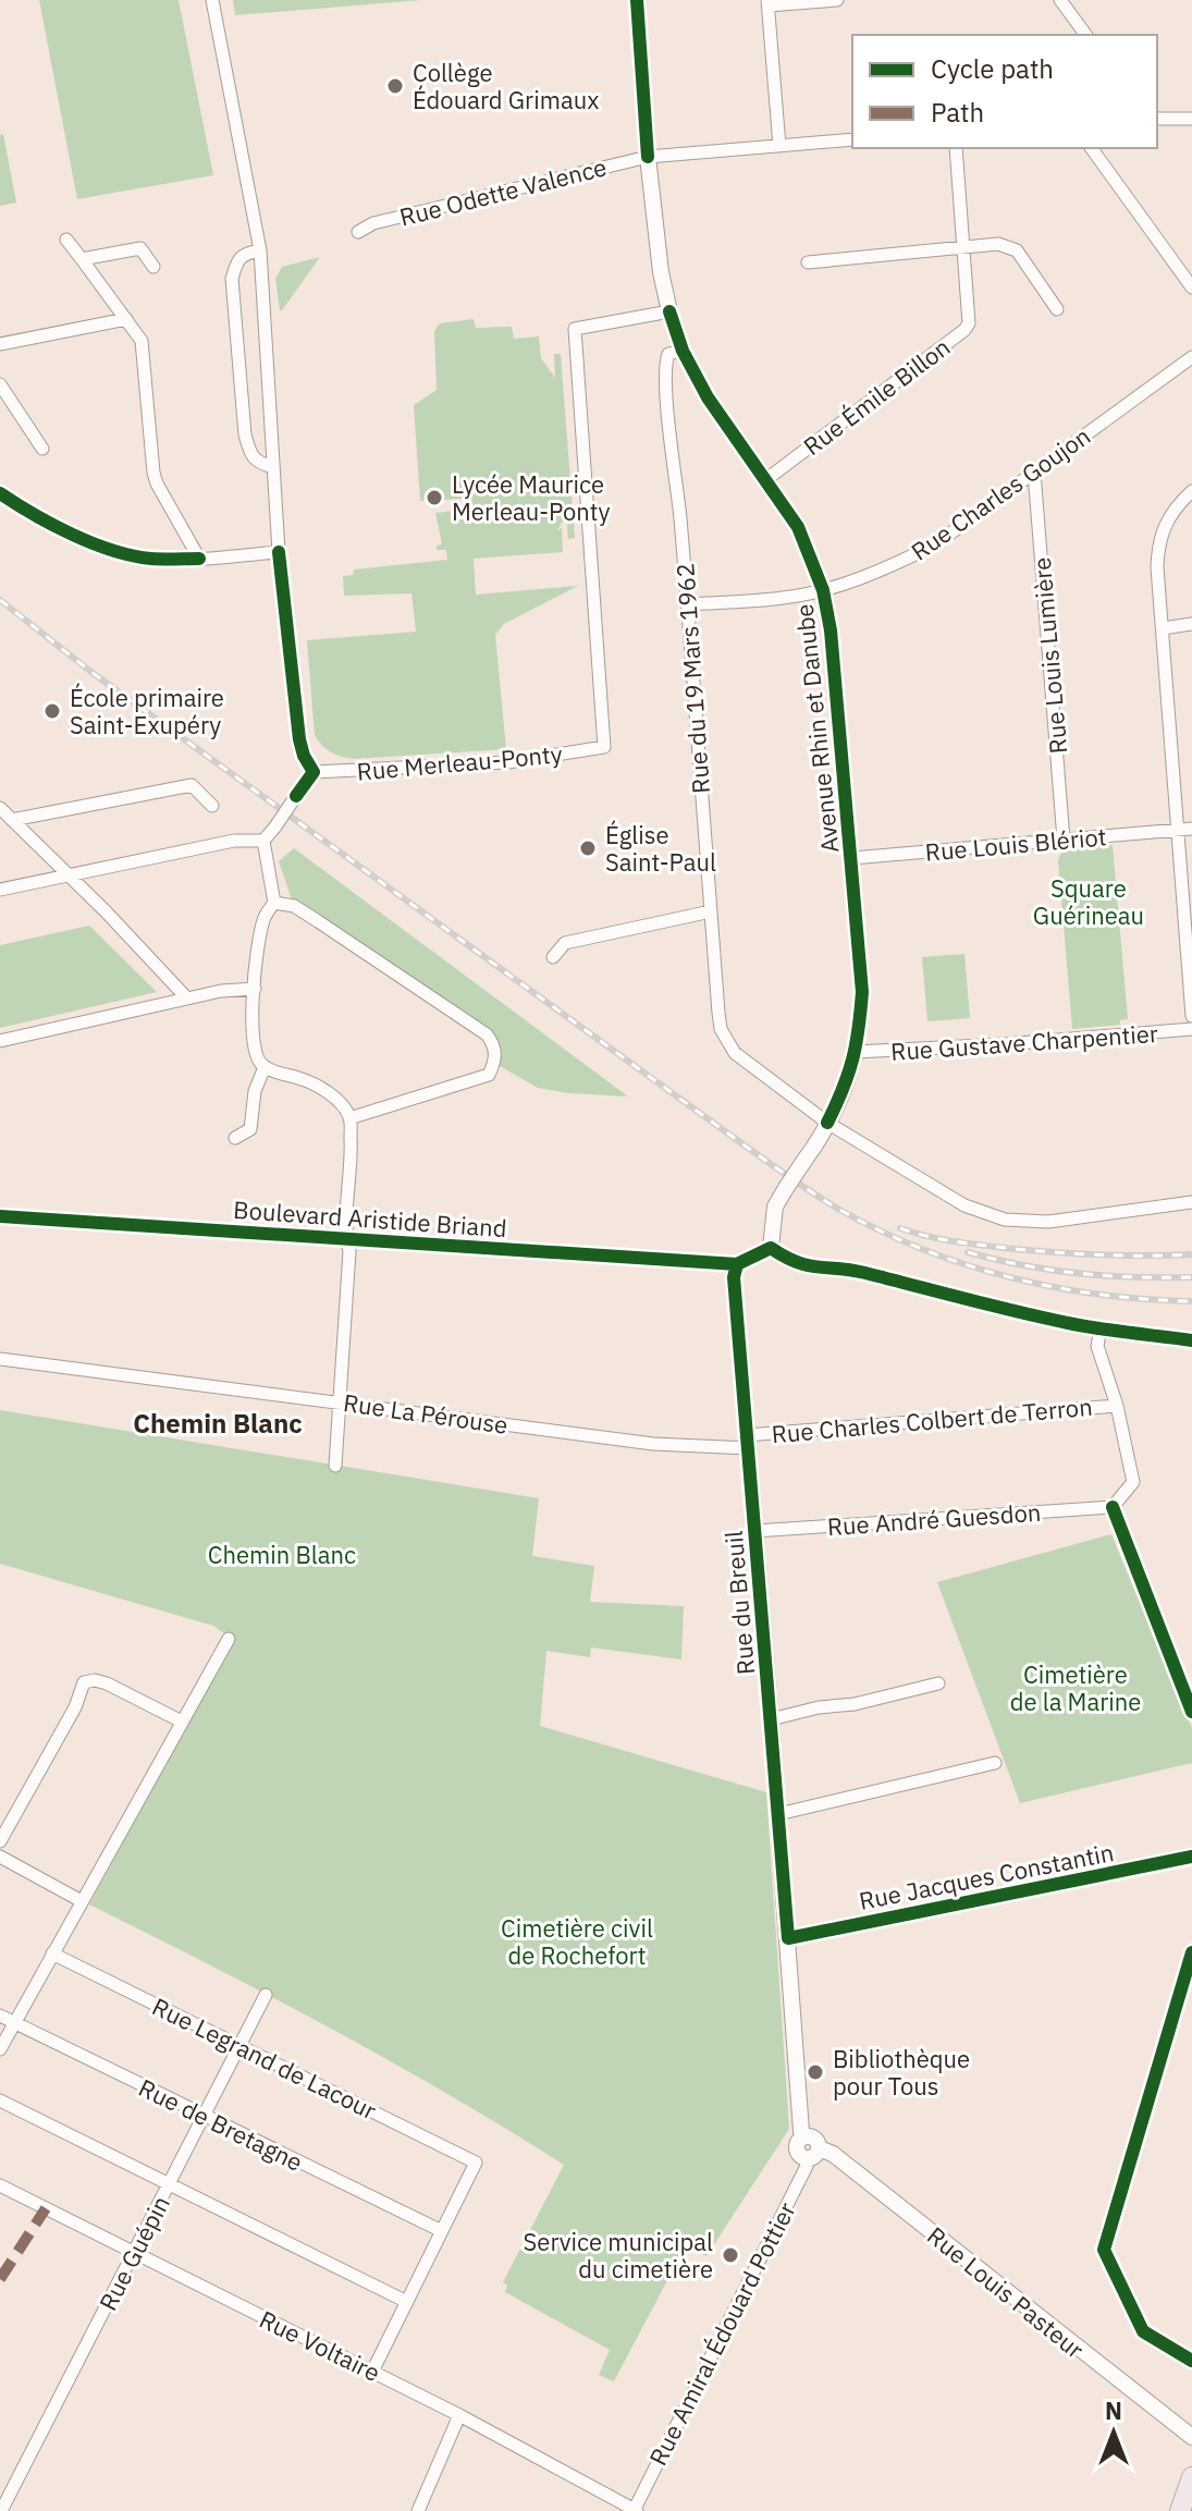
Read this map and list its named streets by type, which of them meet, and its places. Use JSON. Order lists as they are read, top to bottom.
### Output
{
  "streets": {
    "street": [
      "Rue Odette Valence",
      "Rue Émile Billon",
      "Rue Charles Goujon",
      "Rue Louis Lumière",
      "Rue du 19 Mars 1962",
      "Avenue Rhin et Danube",
      "Rue Merleau-Ponty",
      "Rue Louis Blériot",
      "Rue Gustave Charpentier",
      "Boulevard Aristide Briand",
      "Rue La Pérouse",
      "Rue Charles Colbert de Terron",
      "Rue André Guesdon",
      "Rue du Breuil",
      "Rue Jacques Constantin",
      "Rue Legrand de Lacour",
      "Rue de Bretagne",
      "Rue Guépin",
      "Rue Louis Pasteur",
      "Rue Amiral Édouard Pottier",
      "Rue Voltaire"
    ]
  },
  "crossings": [
    ["Rue Odette Valence", "Avenue Rhin et Danube"],
    ["Rue Émile Billon", "Avenue Rhin et Danube"],
    ["Rue Charles Goujon", "Rue Louis Lumière"],
    ["Rue Charles Goujon", "Rue du 19 Mars 1962"],
    ["Rue Charles Goujon", "Avenue Rhin et Danube"],
    ["Rue Louis Lumière", "Rue Louis Blériot"],
    ["Rue du 19 Mars 1962", "Avenue Rhin et Danube"],
    ["Avenue Rhin et Danube", "Rue Merleau-Ponty"],
    ["Avenue Rhin et Danube", "Rue Louis Blériot"],
    ["Avenue Rhin et Danube", "Rue Gustave Charpentier"],
    ["Boulevard Aristide Briand", "Rue du Breuil"],
    ["Rue La Pérouse", "Rue Charles Colbert de Terron"],
    ["Rue La Pérouse", "Rue du Breuil"],
    ["Rue Charles Colbert de Terron", "Rue André Guesdon"],
    ["Rue Charles Colbert de Terron", "Rue du Breuil"],
    ["Rue André Guesdon", "Rue du Breuil"],
    ["Rue du Breuil", "Rue Jacques Constantin"],
    ["Rue du Breuil", "Rue Louis Pasteur"],
    ["Rue Legrand de Lacour", "Rue de Bretagne"],
    ["Rue Legrand de Lacour", "Rue Guépin"],
    ["Rue de Bretagne", "Rue Guépin"],
    ["Rue Guépin", "Rue Voltaire"],
    ["Rue Louis Pasteur", "Rue Amiral Édouard Pottier"],
    ["Rue Amiral Édouard Pottier", "Rue Voltaire"]
  ],
  "districts": ["Chemin Blanc"],
  "parks": [
    "Square Guérineau",
    "Chemin Blanc",
    "Cimetière de la Marine",
    "Cimetière civil de Rochefort"
  ],
  "places": [
    "Collège Édouard Grimaux",
    "Lycée Maurice Merleau-Ponty",
    "École primaire Saint-Exupéry",
    "Église Saint-Paul",
    "Bibliothèque pour Tous",
    "Service municipal du cimetière"
  ],
  "legend": ["Cycle path", "Path"],
  "north": "top"
}
